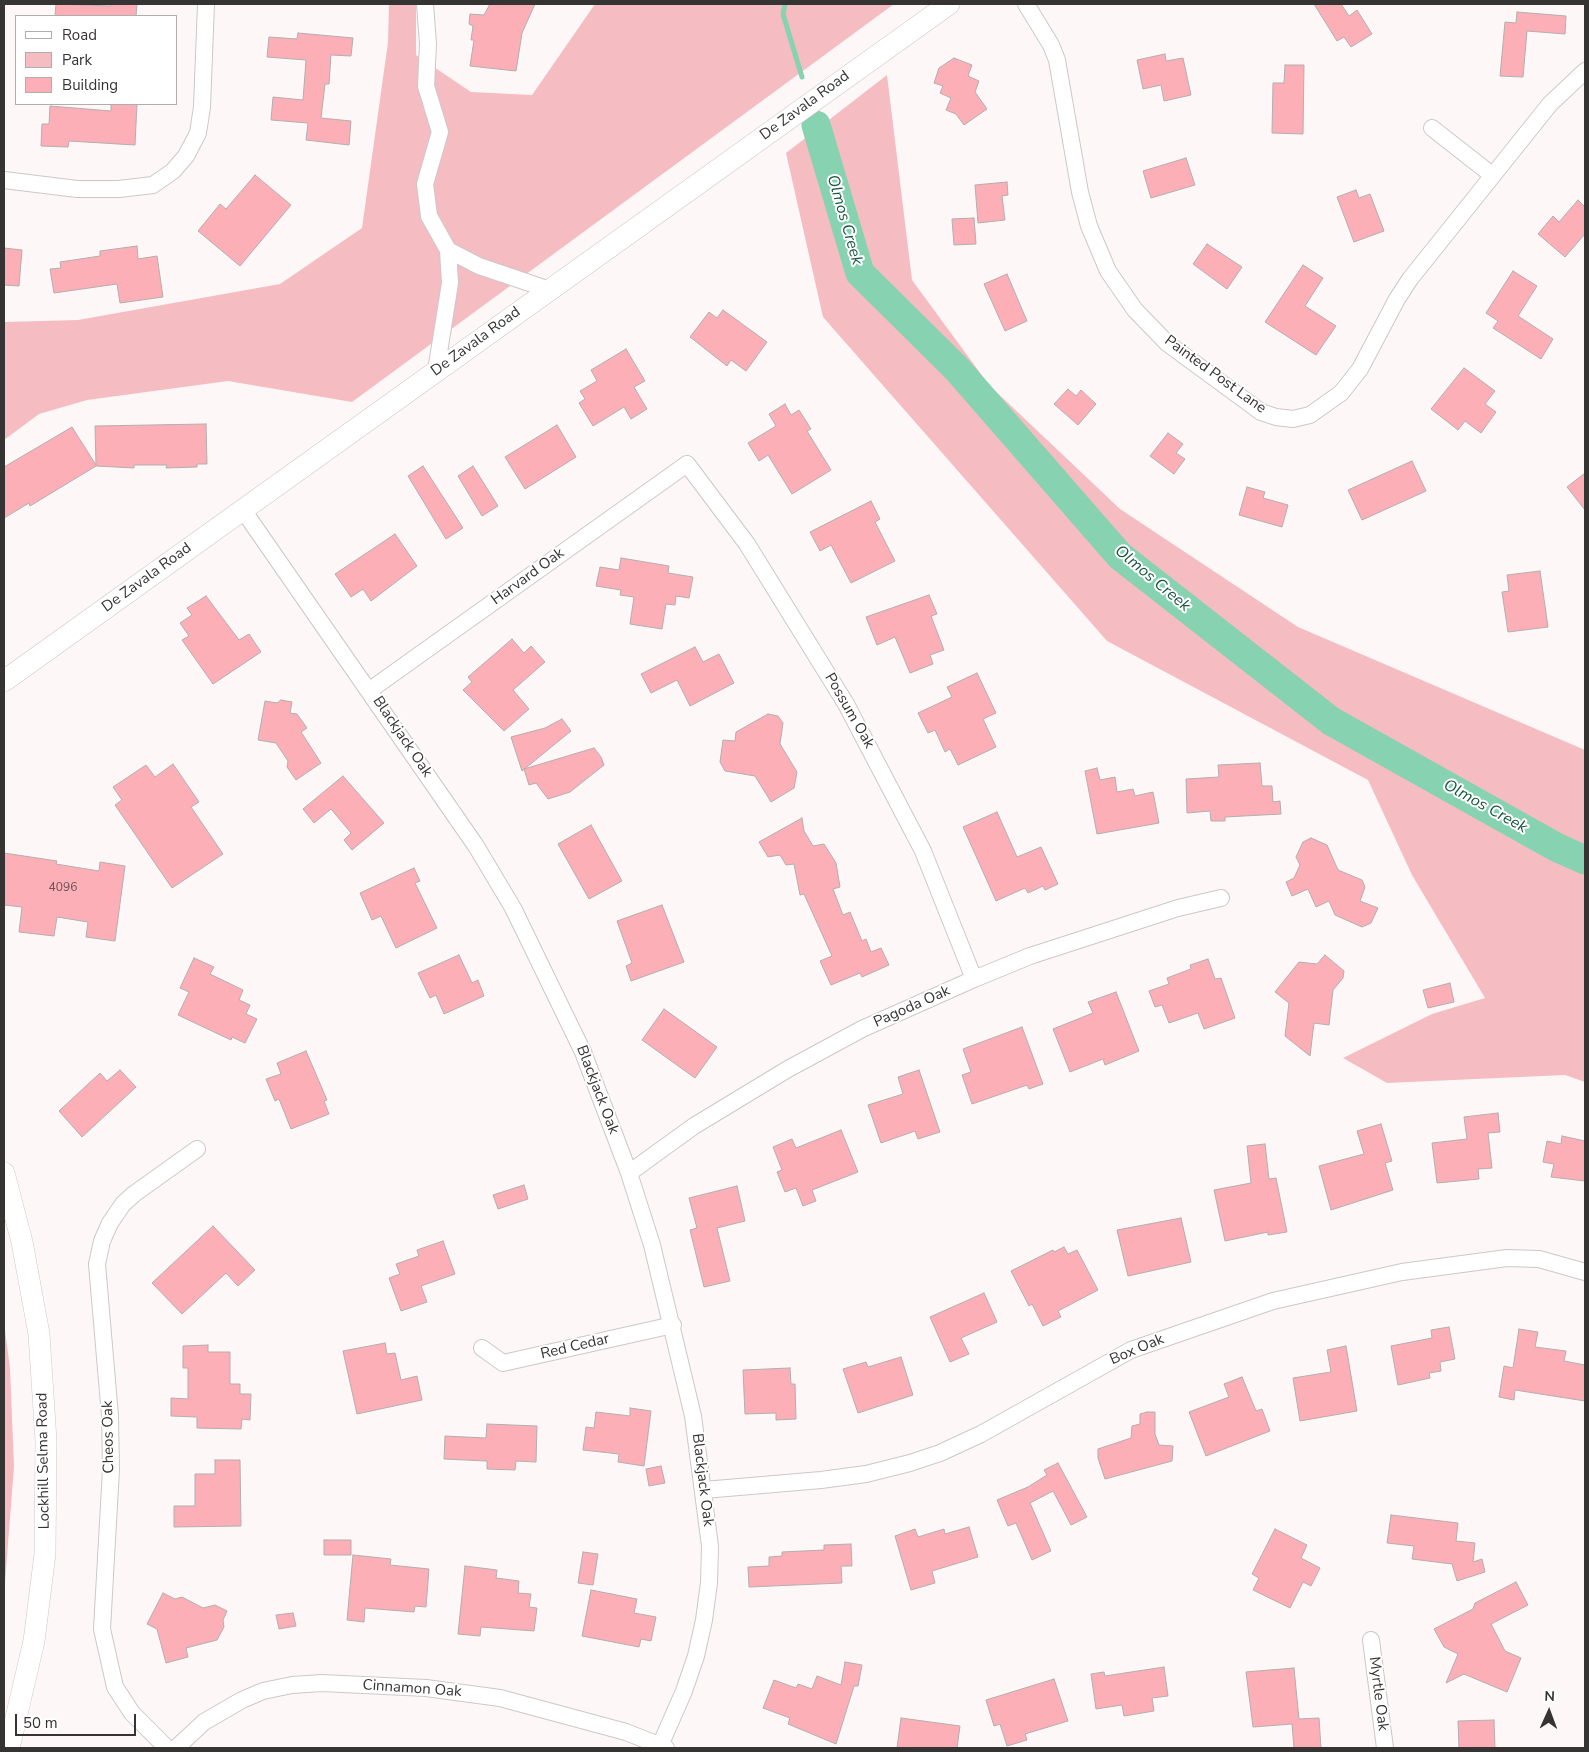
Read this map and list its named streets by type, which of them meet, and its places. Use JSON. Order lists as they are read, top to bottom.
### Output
{
  "streets": {
    "main road": ["De Zavala Road", "Lockhill Selma Road"],
    "street": [
      "Painted Post Lane",
      "Harvard Oak",
      "Possum Oak",
      "Blackjack Oak",
      "Pagoda Oak",
      "Red Cedar",
      "Box Oak",
      "Cheos Oak",
      "Cinnamon Oak",
      "Myrtle Oak"
    ]
  },
  "crossings": [
    ["De Zavala Road", "Blackjack Oak"],
    ["Harvard Oak", "Possum Oak"],
    ["Harvard Oak", "Blackjack Oak"],
    ["Possum Oak", "Pagoda Oak"],
    ["Blackjack Oak", "Pagoda Oak"],
    ["Blackjack Oak", "Red Cedar"],
    ["Blackjack Oak", "Box Oak"],
    ["Blackjack Oak", "Cinnamon Oak"]
  ],
  "water": ["Olmos Creek"],
  "house_numbers": ["4096"],
  "legend": ["Road", "Park", "Building"],
  "scale_bar": "50 m",
  "north": "top"
}
